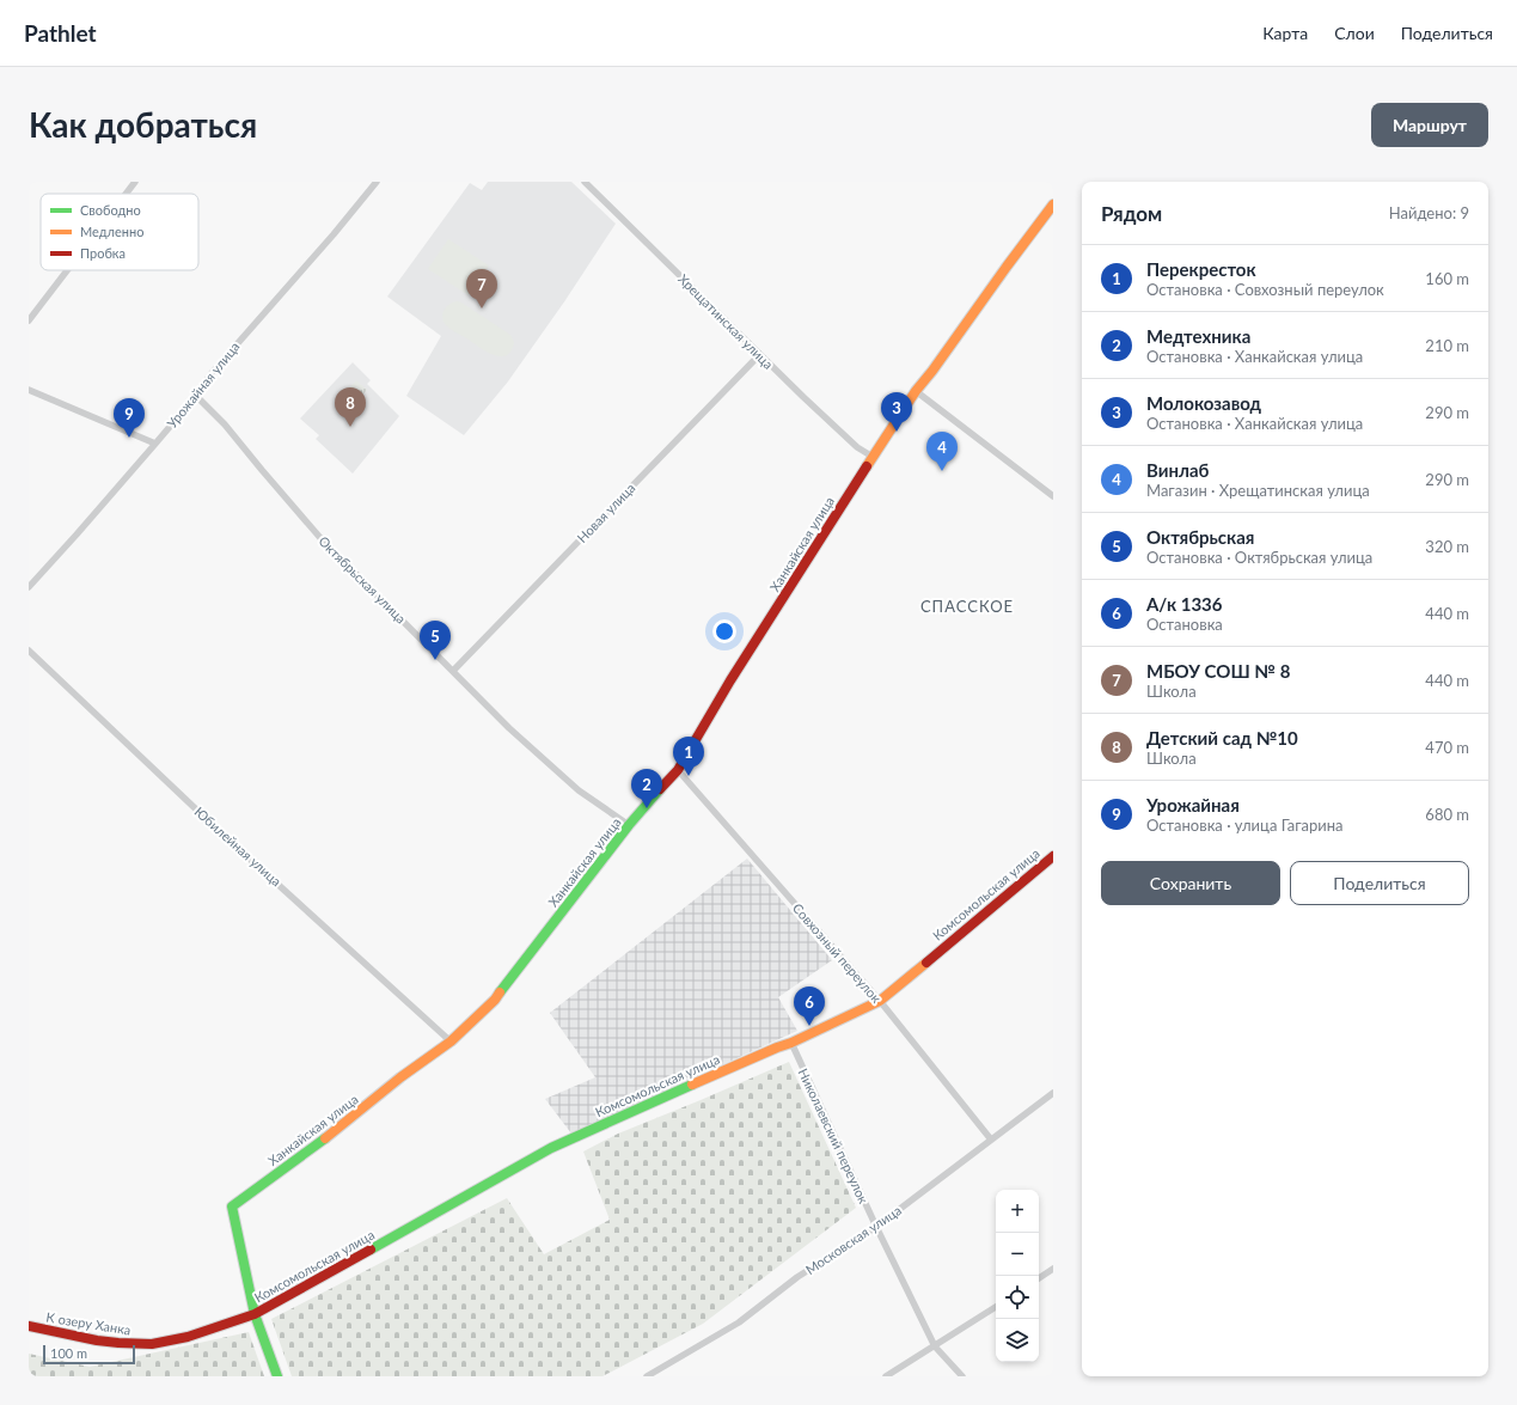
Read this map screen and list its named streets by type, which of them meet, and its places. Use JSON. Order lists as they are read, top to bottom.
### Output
{
  "streets": {
    "street": [
      "Хрещатинская улица",
      "Урожайная улица",
      "Новая улица",
      "Ханкайская улица",
      "Октябрьская улица",
      "Юбилейная улица",
      "Комсомольская улица",
      "Совхозный переулок",
      "Николаевский переулок",
      "Московская улица",
      "К озеру Ханка"
    ]
  },
  "crossings": [
    ["Хрещатинская улица", "Новая улица"],
    ["Хрещатинская улица", "Ханкайская улица"],
    ["Урожайная улица", "Октябрьская улица"],
    ["Новая улица", "Октябрьская улица"],
    ["Ханкайская улица", "Октябрьская улица"],
    ["Ханкайская улица", "Юбилейная улица"],
    ["Ханкайская улица", "Комсомольская улица"],
    ["Ханкайская улица", "Совхозный переулок"],
    ["Ханкайская улица", "К озеру Ханка"],
    ["Комсомольская улица", "Совхозный переулок"],
    ["Комсомольская улица", "Николаевский переулок"],
    ["Комсомольская улица", "К озеру Ханка"],
    ["Совхозный переулок", "Московская улица"],
    ["Николаевский переулок", "Московская улица"]
  ],
  "districts": ["СПАССКОЕ"],
  "legend": ["Свободно", "Медленно", "Пробка"],
  "scale_bar": "100 m",
  "page": {
    "header": "Pathlet",
    "nav": ["Карта", "Слои", "Поделиться"],
    "buttons": [
      "Маршрут",
      ["Сохранить", "Поделиться"]
    ],
    "title": "Как добраться",
    "heading": ["Рядом", "Найдено: 9"],
    "list": [
      {
        "mark": "1",
        "name": "Перекресток",
        "note": "Остановка · Совхозный переулок",
        "value": "160 m"
      },
      {
        "mark": "2",
        "name": "Медтехника",
        "note": "Остановка · Ханкайская улица",
        "value": "210 m"
      },
      {
        "mark": "3",
        "name": "Молокозавод",
        "note": "Остановка · Ханкайская улица",
        "value": "290 m"
      },
      {
        "mark": "4",
        "name": "Винлаб",
        "note": "Магазин · Хрещатинская улица",
        "value": "290 m"
      },
      {
        "mark": "5",
        "name": "Октябрьская",
        "note": "Остановка · Октябрьская улица",
        "value": "320 m"
      },
      {
        "mark": "6",
        "name": "А/к 1336",
        "note": "Остановка",
        "value": "440 m"
      },
      {
        "mark": "7",
        "name": "МБОУ СОШ № 8",
        "note": "Школа",
        "value": "440 m"
      },
      {
        "mark": "8",
        "name": "Детский сад №10",
        "note": "Школа",
        "value": "470 m"
      },
      {
        "mark": "9",
        "name": "Урожайная",
        "note": "Остановка · улица Гагарина",
        "value": "680 m"
      }
    ],
    "pins": [
      "7",
      "8",
      "3",
      "9",
      "4",
      "5",
      "1",
      "2",
      "6"
    ],
    "map_buttons": ["+", "−"],
    "scale": "100 m"
  }
}
